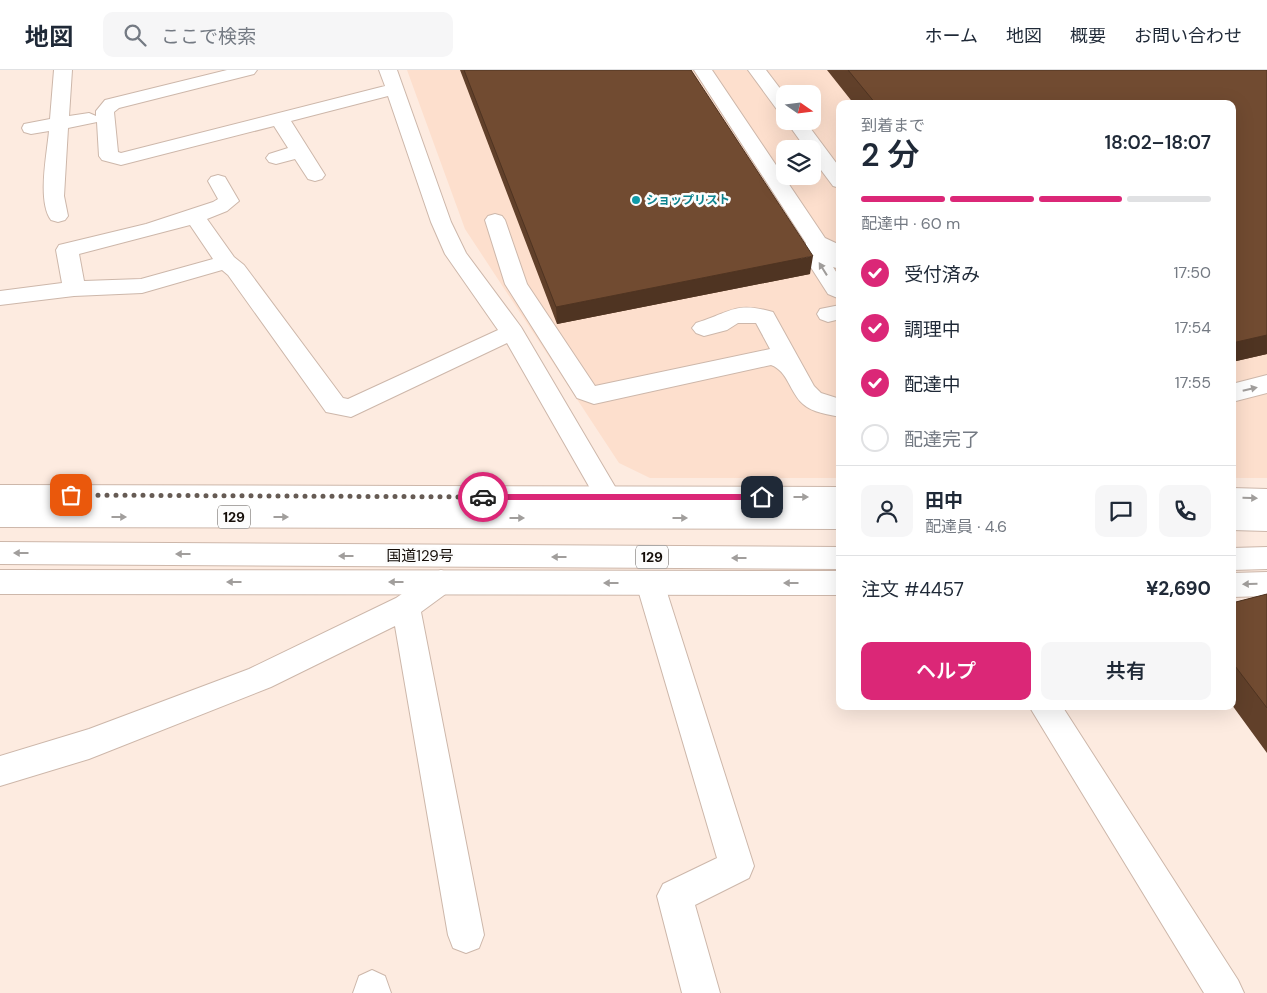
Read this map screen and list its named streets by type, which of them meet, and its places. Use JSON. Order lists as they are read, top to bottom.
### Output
{
  "streets": {
    "main road": ["129", "国道129号"]
  },
  "places": ["ショップリスト"],
  "north": "right",
  "page": {
    "header": "地図",
    "search": "ここで検索",
    "nav": [
      "ホーム",
      "地図",
      "概要",
      "お問い合わせ"
    ],
    "heading": ["2 分", "到着まで", "18:02–18:07"],
    "panel": [
      "田中",
      "配達員 · 4.6",
      "注文 #4457",
      "¥2,690"
    ],
    "bar": "配達中 · 60 m",
    "list": [
      ["受付済み", "17:50"],
      ["調理中", "17:54"],
      ["配達中", "17:55"],
      "配達完了"
    ],
    "buttons": ["ヘルプ", "共有"]
  }
}
